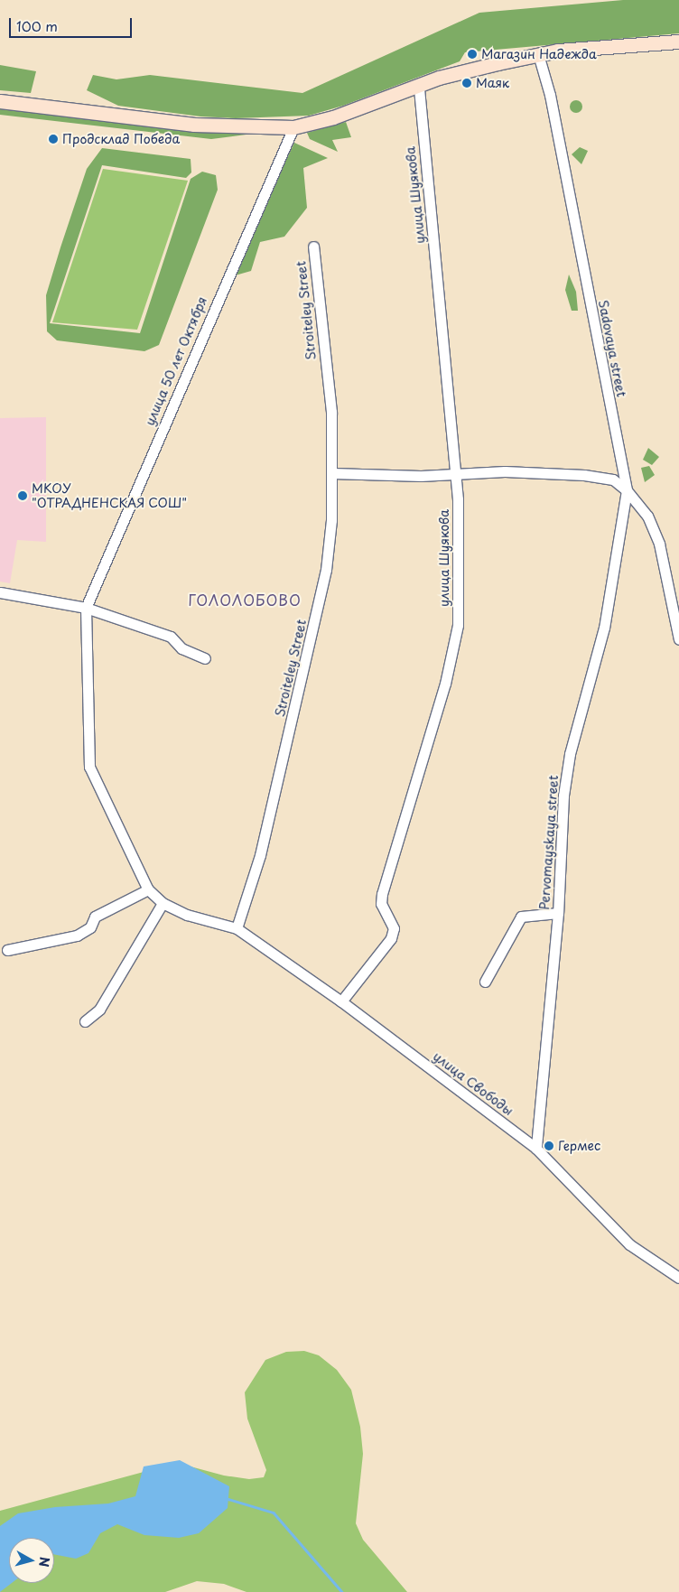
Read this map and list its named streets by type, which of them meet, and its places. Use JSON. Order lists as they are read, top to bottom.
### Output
{
  "streets": {
    "street": [
      "улица Шуякова",
      "Stroiteley Street",
      "Sadovaya street",
      "улица 50 лет Октября",
      "Pervomayskaya street",
      "улица Свободы"
    ]
  },
  "crossings": [
    ["улица Шуякова", "улица Свободы"],
    ["Stroiteley Street", "улица 50 лет Октября"],
    ["Stroiteley Street", "улица Свободы"],
    ["Sadovaya street", "Pervomayskaya street"],
    ["улица 50 лет Октября", "улица Свободы"],
    ["Pervomayskaya street", "улица Свободы"]
  ],
  "districts": ["ГОЛОЛОБОВО"],
  "places": [
    "Магазин Надежда",
    "Маяк",
    "Продсклад Победа",
    "МКОУ \"ОТРАДНЕНСКАЯ СОШ\"",
    "Гермес"
  ],
  "scale_bar": "100 m",
  "north": "right"
}
